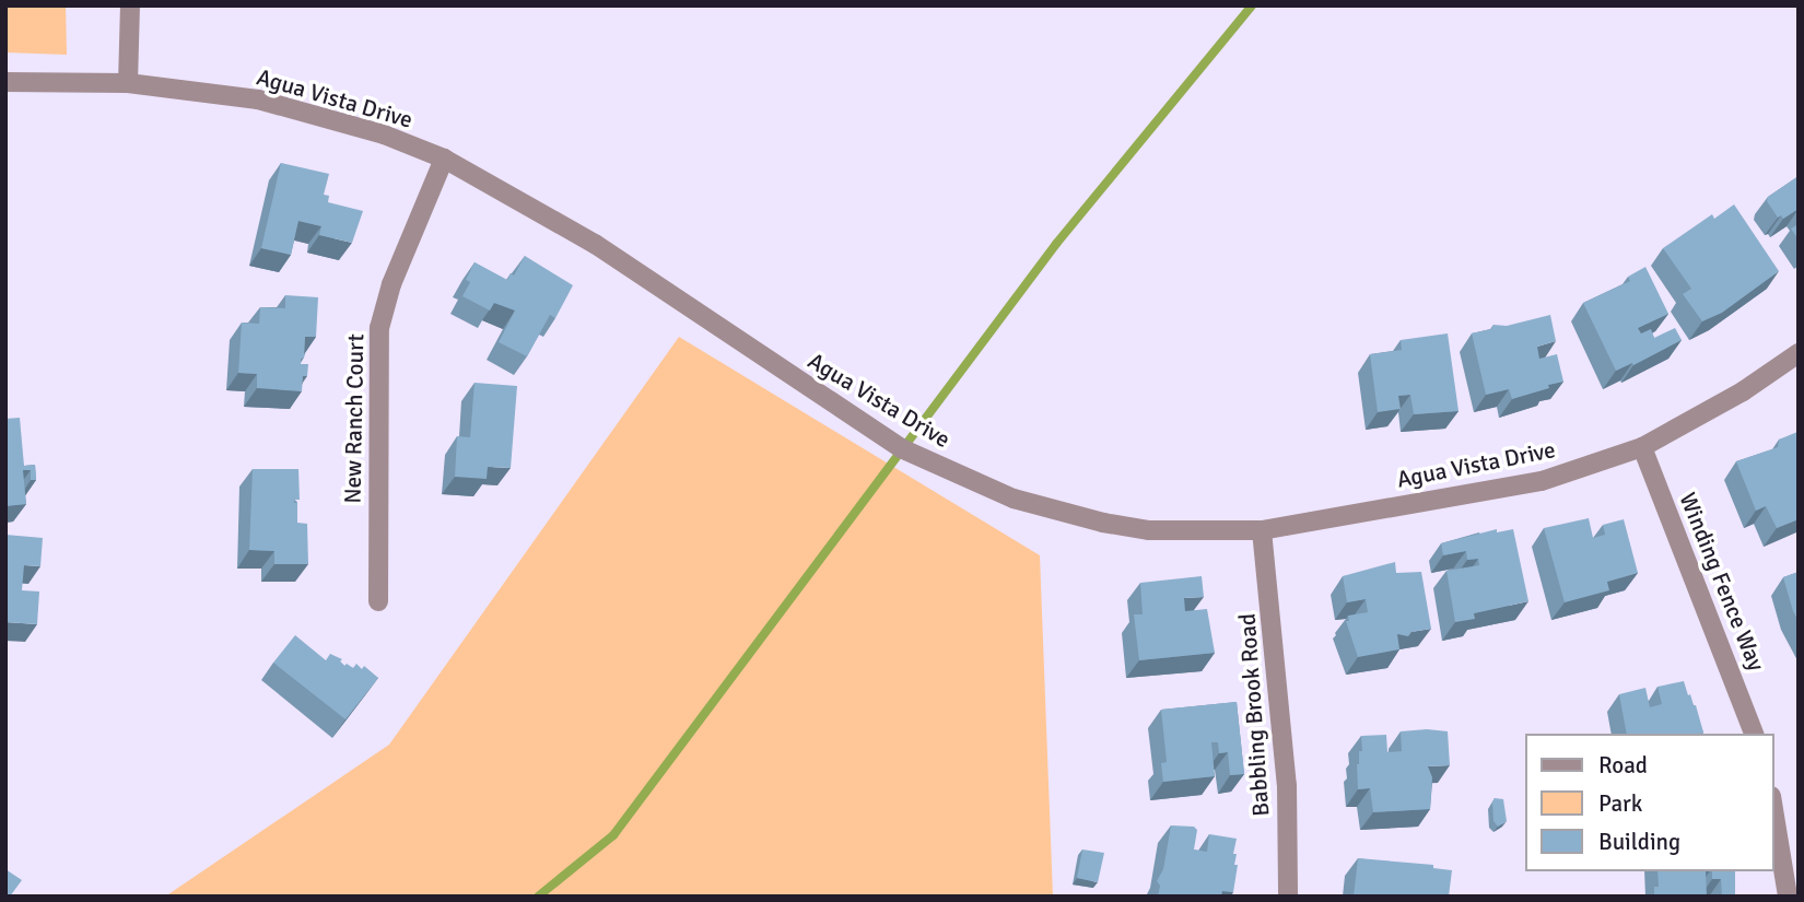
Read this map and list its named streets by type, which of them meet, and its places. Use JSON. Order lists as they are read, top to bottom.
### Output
{
  "streets": {
    "street": [
      "Agua Vista Drive",
      "New Ranch Court",
      "Winding Fence Way",
      "Babbling Brook Road"
    ]
  },
  "crossings": [
    ["Agua Vista Drive", "New Ranch Court"],
    ["Agua Vista Drive", "Winding Fence Way"],
    ["Agua Vista Drive", "Babbling Brook Road"]
  ],
  "legend": ["Road", "Park", "Building"]
}
